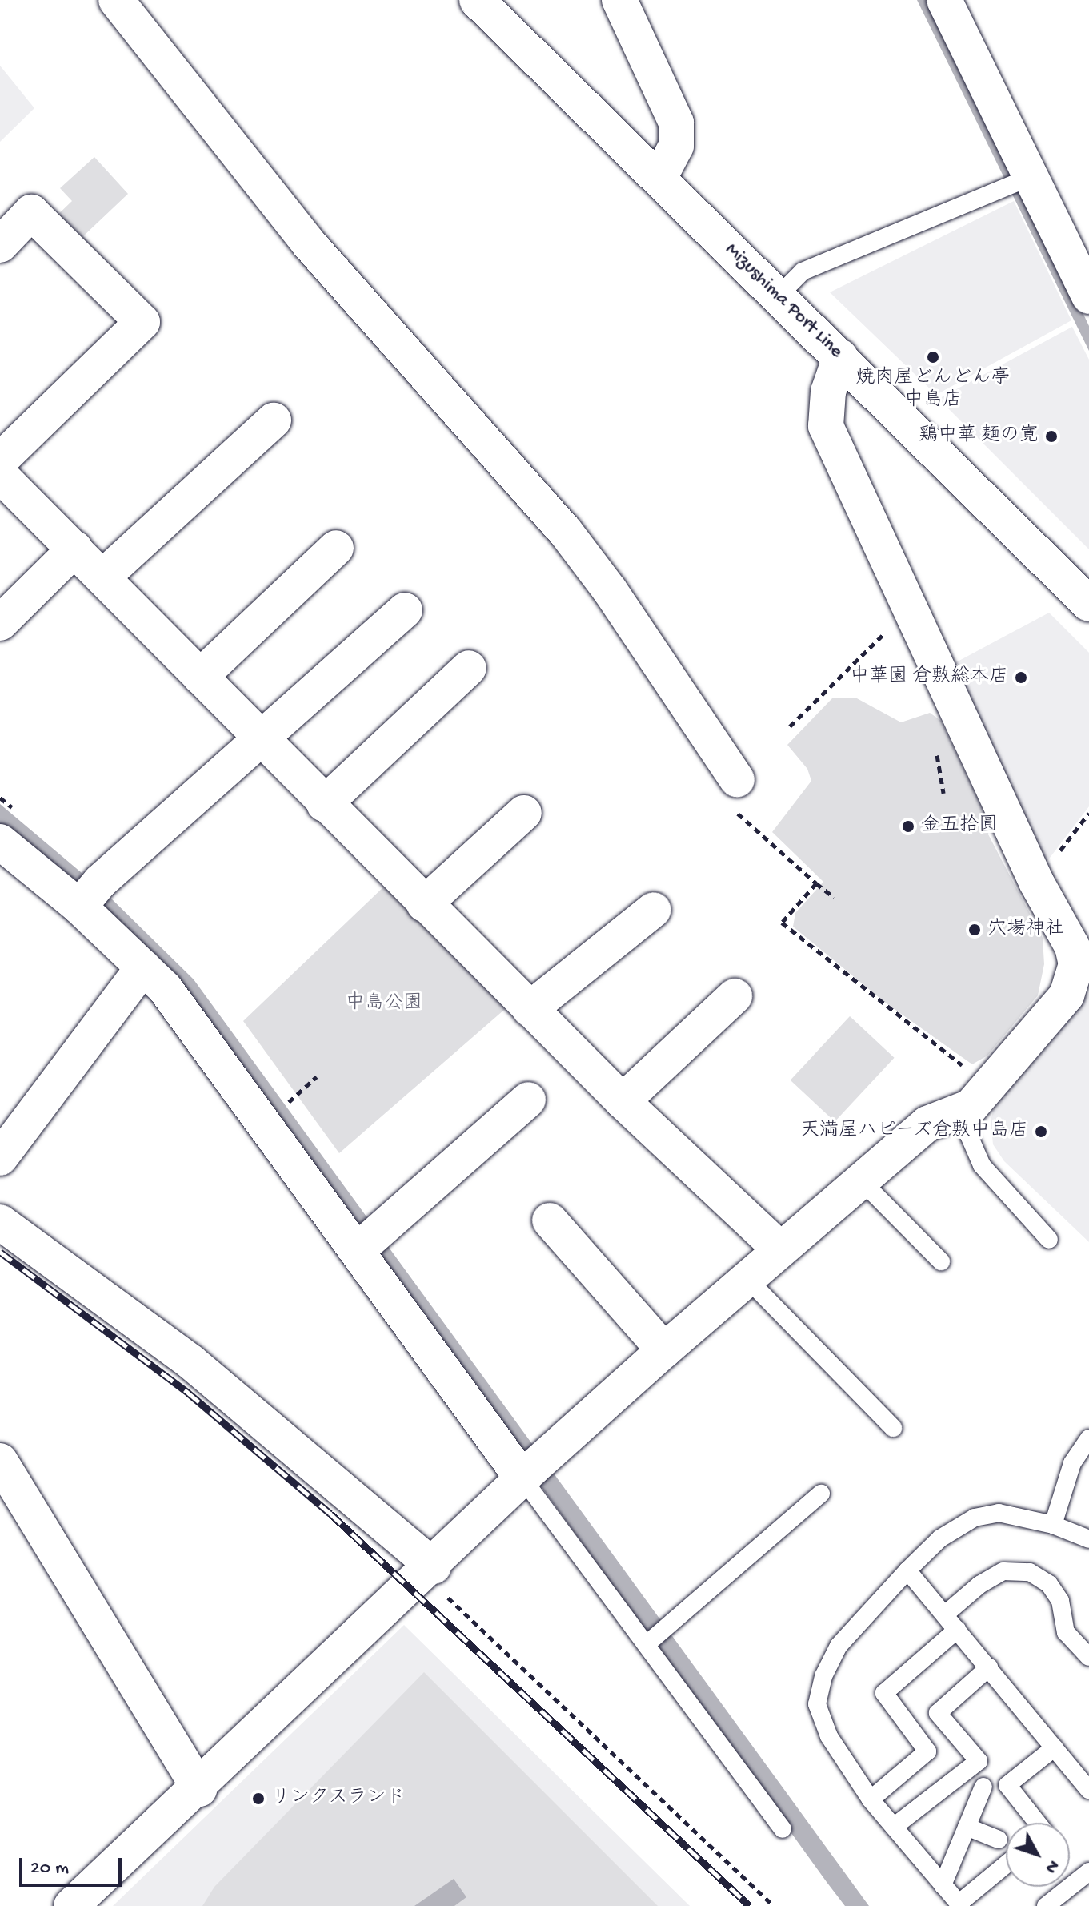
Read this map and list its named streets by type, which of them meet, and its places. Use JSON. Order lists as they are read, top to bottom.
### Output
{
  "streets": {
    "street": ["Mizushima Port Line"]
  },
  "parks": ["中島公園"],
  "places": [
    "焼肉屋どんどん亭 中島店",
    "鶏中華 麺の寛",
    "中華園 倉敷総本店",
    "金五拾圓",
    "穴場神社",
    "天満屋ハピーズ倉敷中島店",
    "リンクスランド"
  ],
  "scale_bar": "20 m",
  "north": "bottom right"
}
